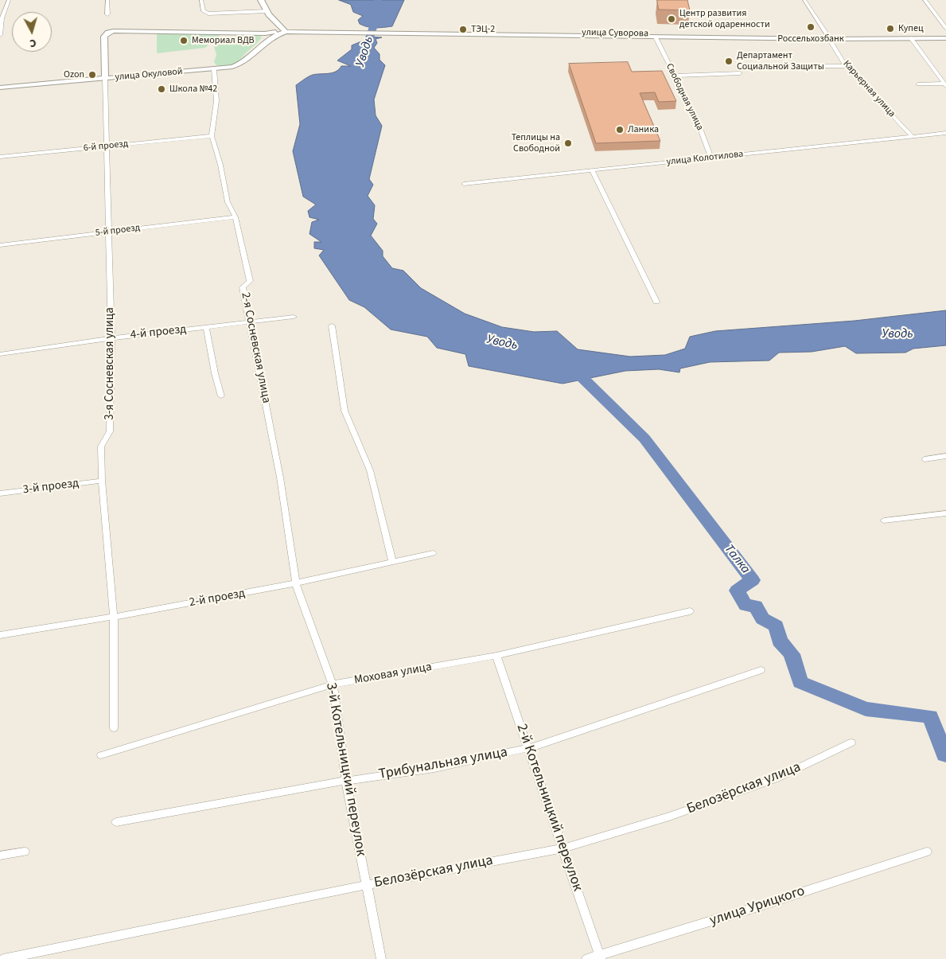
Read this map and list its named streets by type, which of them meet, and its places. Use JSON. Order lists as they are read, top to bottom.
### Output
{
  "streets": {
    "main road": ["улица Суворова", "улица Окуловой", "3-я Сосневская улица"],
    "street": [
      "Карьерная улица",
      "Свободная улица",
      "6-й проезд",
      "улица Колотилова",
      "5-й проезд",
      "4-й проезд",
      "2-я Сосневская улица",
      "3-й проезд",
      "2-й проезд",
      "Моховая улица",
      "Трибунальная улица",
      "3-й Котельницкий переулок",
      "Белозёрская улица",
      "2-й Котельницкий переулок",
      "улица Урицкого"
    ]
  },
  "crossings": [
    ["улица Суворова", "улица Окуловой"],
    ["улица Суворова", "Карьерная улица"],
    ["улица Суворова", "Свободная улица"],
    ["улица Суворова", "3-я Сосневская улица"],
    ["улица Окуловой", "2-я Сосневская улица"],
    ["улица Окуловой", "3-я Сосневская улица"],
    ["Карьерная улица", "улица Колотилова"],
    ["Свободная улица", "улица Колотилова"],
    ["6-й проезд", "2-я Сосневская улица"],
    ["6-й проезд", "3-я Сосневская улица"],
    ["5-й проезд", "2-я Сосневская улица"],
    ["5-й проезд", "3-я Сосневская улица"],
    ["4-й проезд", "2-я Сосневская улица"],
    ["4-й проезд", "3-я Сосневская улица"],
    ["2-я Сосневская улица", "2-й проезд"],
    ["2-я Сосневская улица", "3-й Котельницкий переулок"],
    ["3-я Сосневская улица", "3-й проезд"],
    ["3-я Сосневская улица", "2-й проезд"],
    ["2-й проезд", "3-й Котельницкий переулок"],
    ["Моховая улица", "3-й Котельницкий переулок"],
    ["Моховая улица", "2-й Котельницкий переулок"],
    ["Трибунальная улица", "3-й Котельницкий переулок"],
    ["Трибунальная улица", "2-й Котельницкий переулок"],
    ["3-й Котельницкий переулок", "Белозёрская улица"],
    ["Белозёрская улица", "2-й Котельницкий переулок"],
    ["2-й Котельницкий переулок", "улица Урицкого"]
  ],
  "water": ["Уводь", "Талка"],
  "places": [
    "Центр развития детской одаренности",
    "Россельхозбанк",
    "Купец",
    "ТЭЦ-2",
    "Мемориал ВДВ",
    "Департамент Социальной Защиты",
    "Ozon",
    "Школа №42",
    "Ланика",
    "Теплицы на Свободной"
  ],
  "north": "bottom"
}
